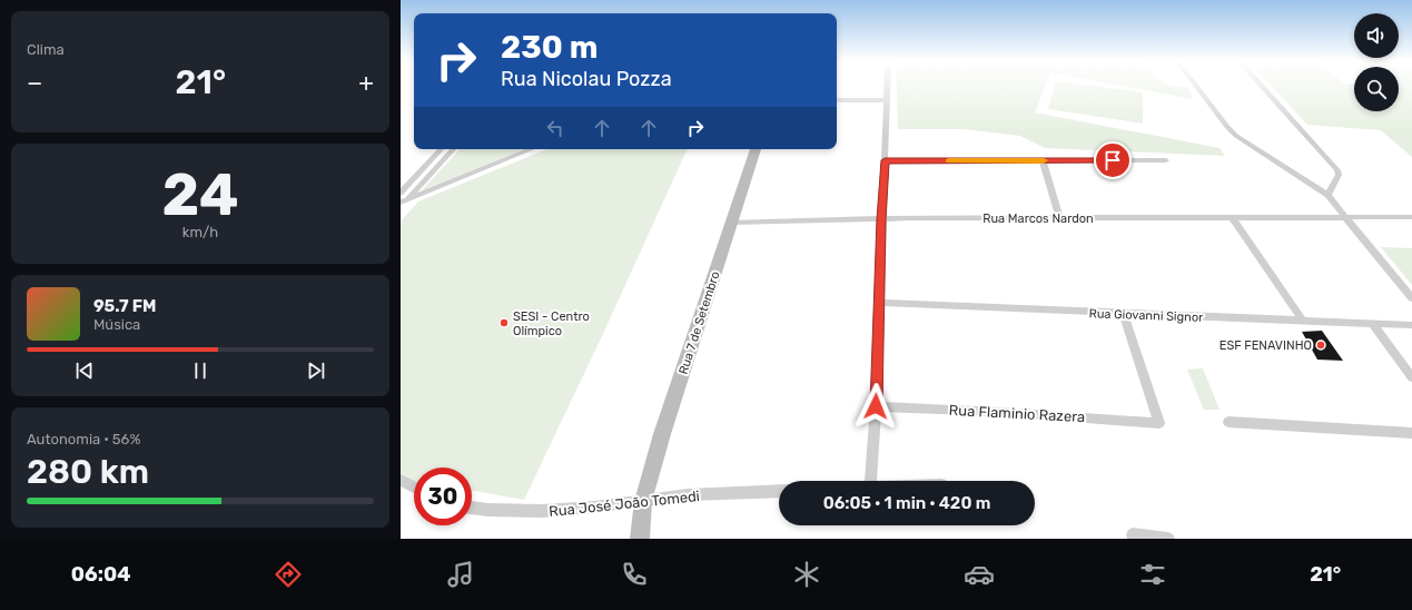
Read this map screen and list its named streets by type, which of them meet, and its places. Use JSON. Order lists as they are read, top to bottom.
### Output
{
  "streets": {
    "street": [
      "Rua Marcos Nardon",
      "Rua Giovanni Signor",
      "Rua 7 de Setembro",
      "Rua Flaminio Razera",
      "Rua José João Tomedi"
    ]
  },
  "crossings": [
    ["Rua Marcos Nardon", "Rua 7 de Setembro"],
    ["Rua Giovanni Signor", "Rua Flaminio Razera"],
    ["Rua 7 de Setembro", "Rua José João Tomedi"]
  ],
  "places": ["SESI - Centro Olímpico", "ESF FENAVINHO"],
  "page": {
    "tile": [
      "Clima",
      ["24", "km/h"],
      ["Autonomia · 56%", "280 km"]
    ],
    "turn": ["230 m", "Rua Nicolau Pozza"],
    "heat": ["−", "21°", "+"],
    "song": ["95.7 FM", "Música"],
    "limit": "30",
    "trip": "06:05 · 1 min · 420 m",
    "tabs": ["06:04", "21°"]
  }
}
